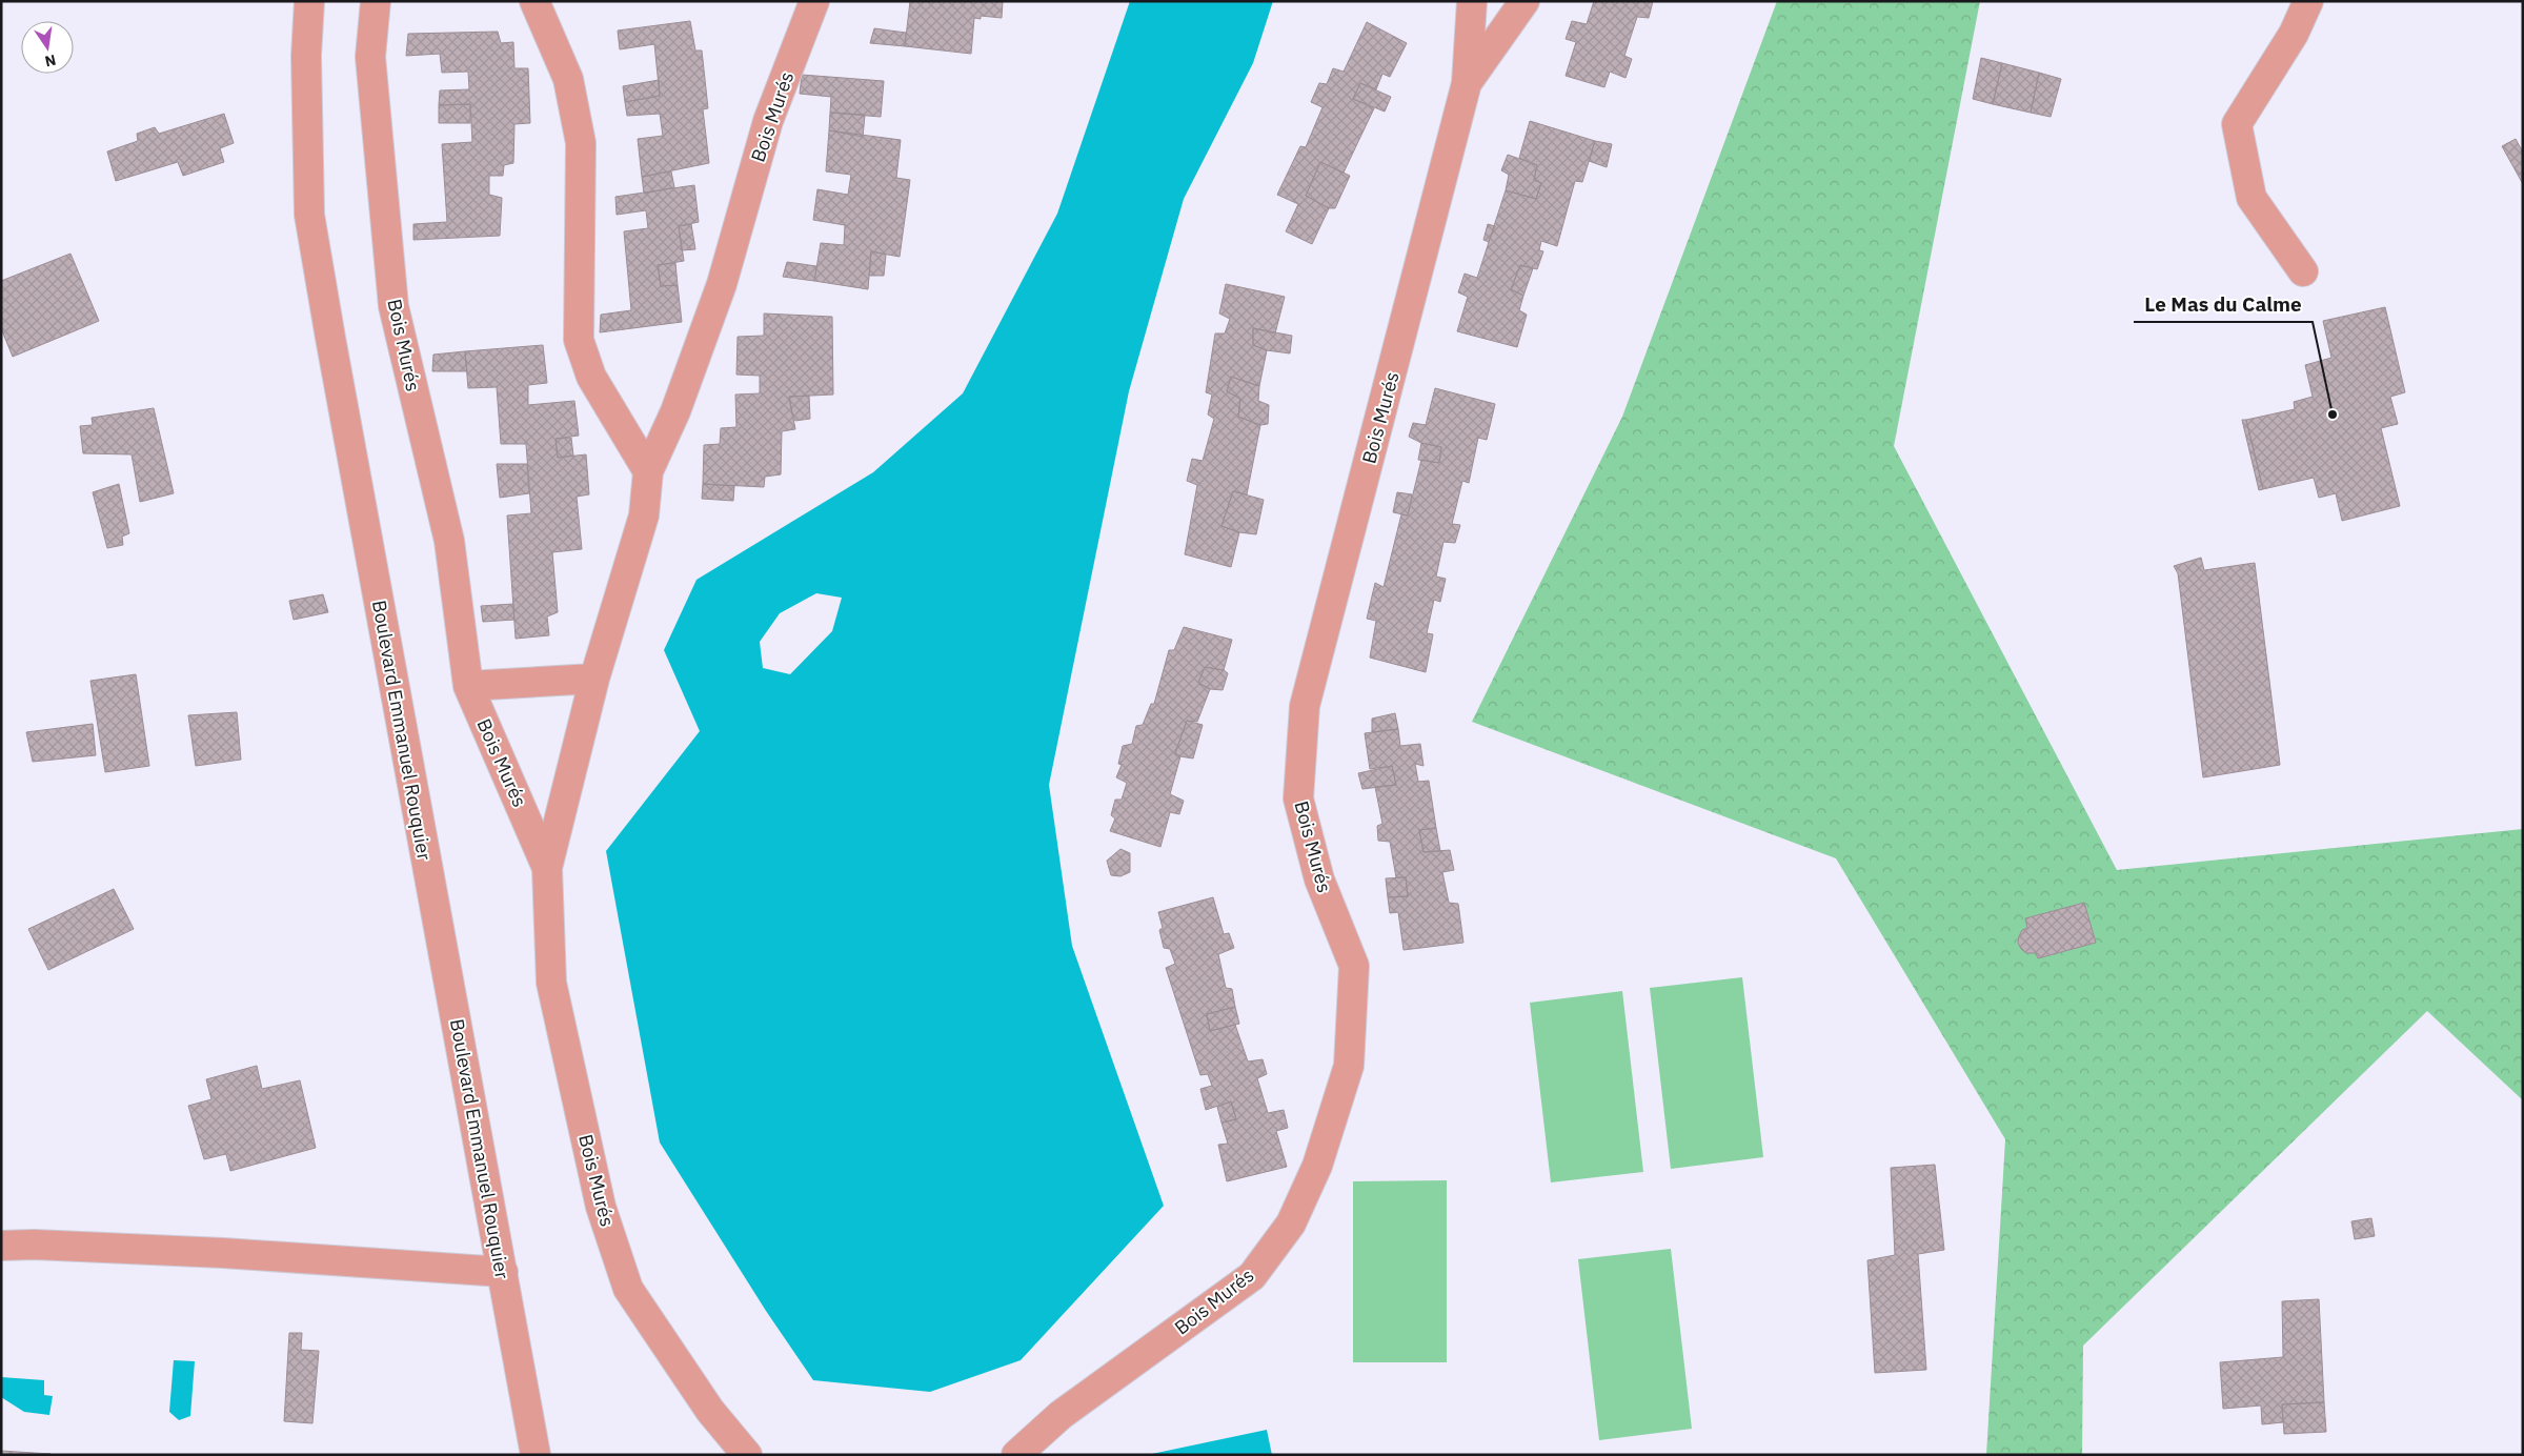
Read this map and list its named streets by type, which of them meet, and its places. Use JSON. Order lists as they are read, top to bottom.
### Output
{
  "streets": {
    "street": ["Bois Murés", "Boulevard Emmanuel Rouquier"]
  },
  "places": ["Le Mas du Calme"],
  "north": "bottom"
}
